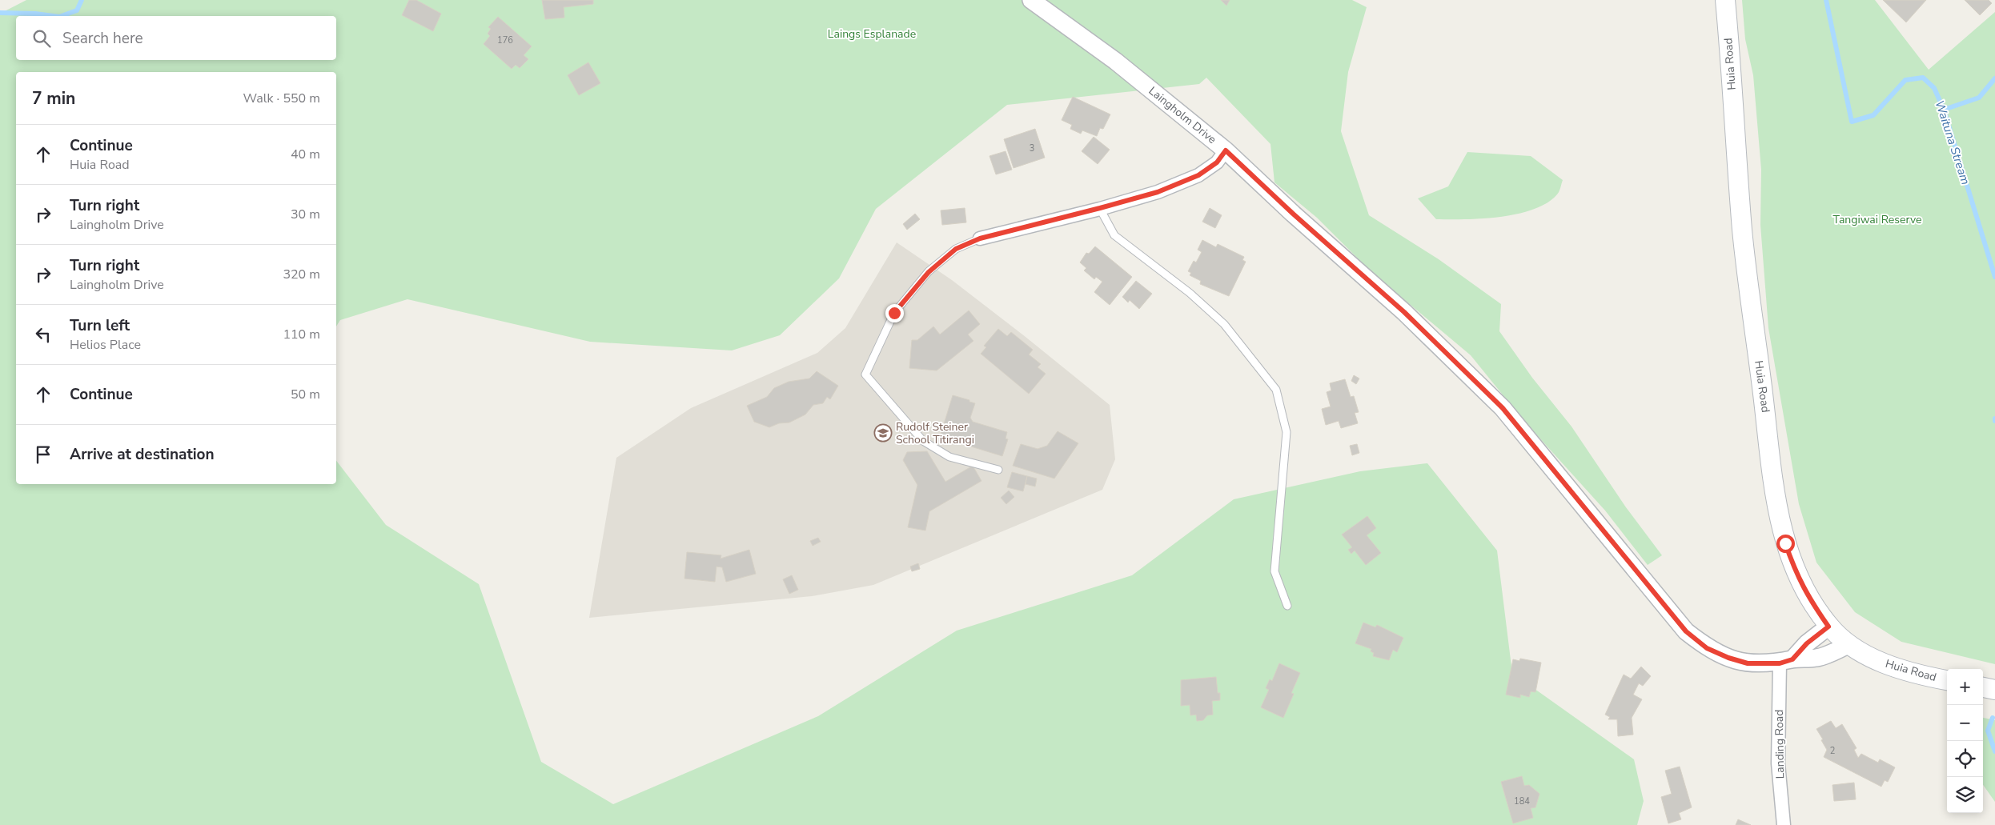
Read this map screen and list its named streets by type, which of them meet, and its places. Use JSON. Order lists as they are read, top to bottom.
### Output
{
  "streets": {
    "main road": ["Huia Road"],
    "street": ["Laingholm Drive", "Landing Road"]
  },
  "crossings": [
    ["Huia Road", "Laingholm Drive"],
    ["Laingholm Drive", "Landing Road"]
  ],
  "water": ["Waituna Stream"],
  "parks": ["Laings Esplanade", "Tangiwai Reserve"],
  "places": {
    "school or university": ["Rudolf Steiner School Titirangi"]
  },
  "house_numbers": [
    "176",
    "3",
    "2",
    "184"
  ],
  "page": {
    "search": "Search here",
    "heading": ["7 min", "Walk · 550 m"],
    "list": [
      ["Continue", "Huia Road", "40 m"],
      ["Turn right", "Laingholm Drive", "30 m"],
      ["Turn right", "Laingholm Drive", "320 m"],
      ["Turn left", "Helios Place", "110 m"],
      ["Continue", "50 m"],
      "Arrive at destination"
    ],
    "map_buttons": ["+", "−"]
  }
}
